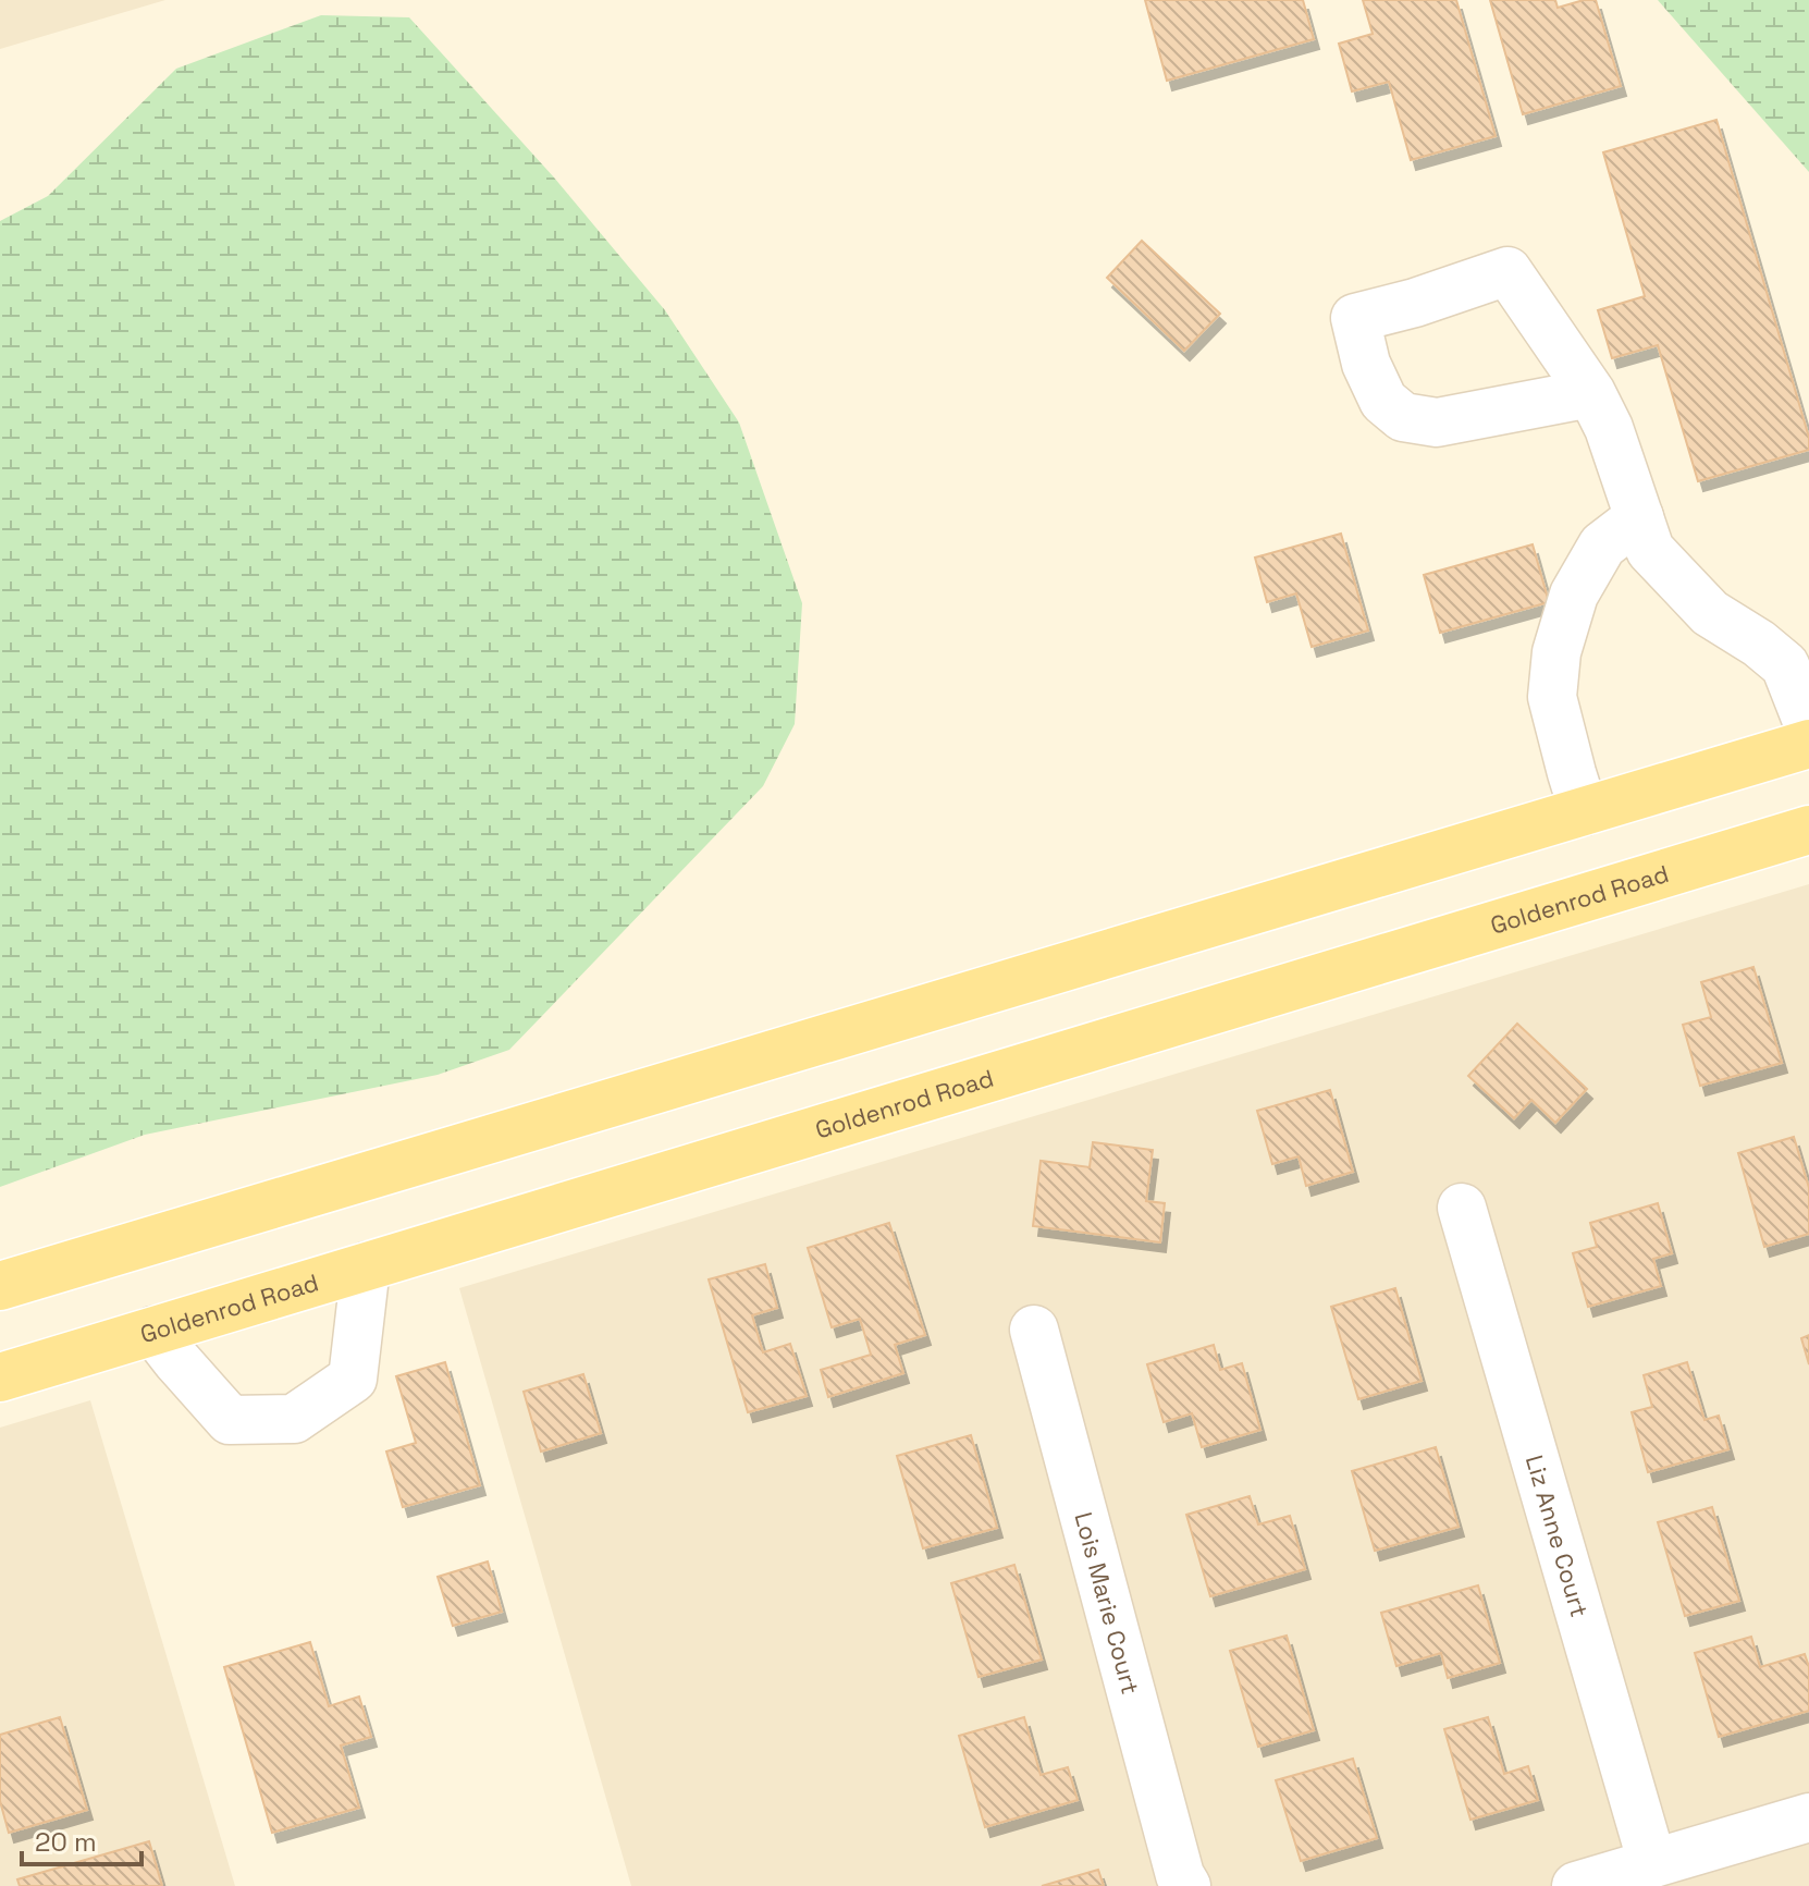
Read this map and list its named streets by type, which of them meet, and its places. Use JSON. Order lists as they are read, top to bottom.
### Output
{
  "streets": {
    "main road": ["Goldenrod Road"],
    "street": ["Liz Anne Court", "Lois Marie Court"]
  },
  "scale_bar": "20 m"
}
